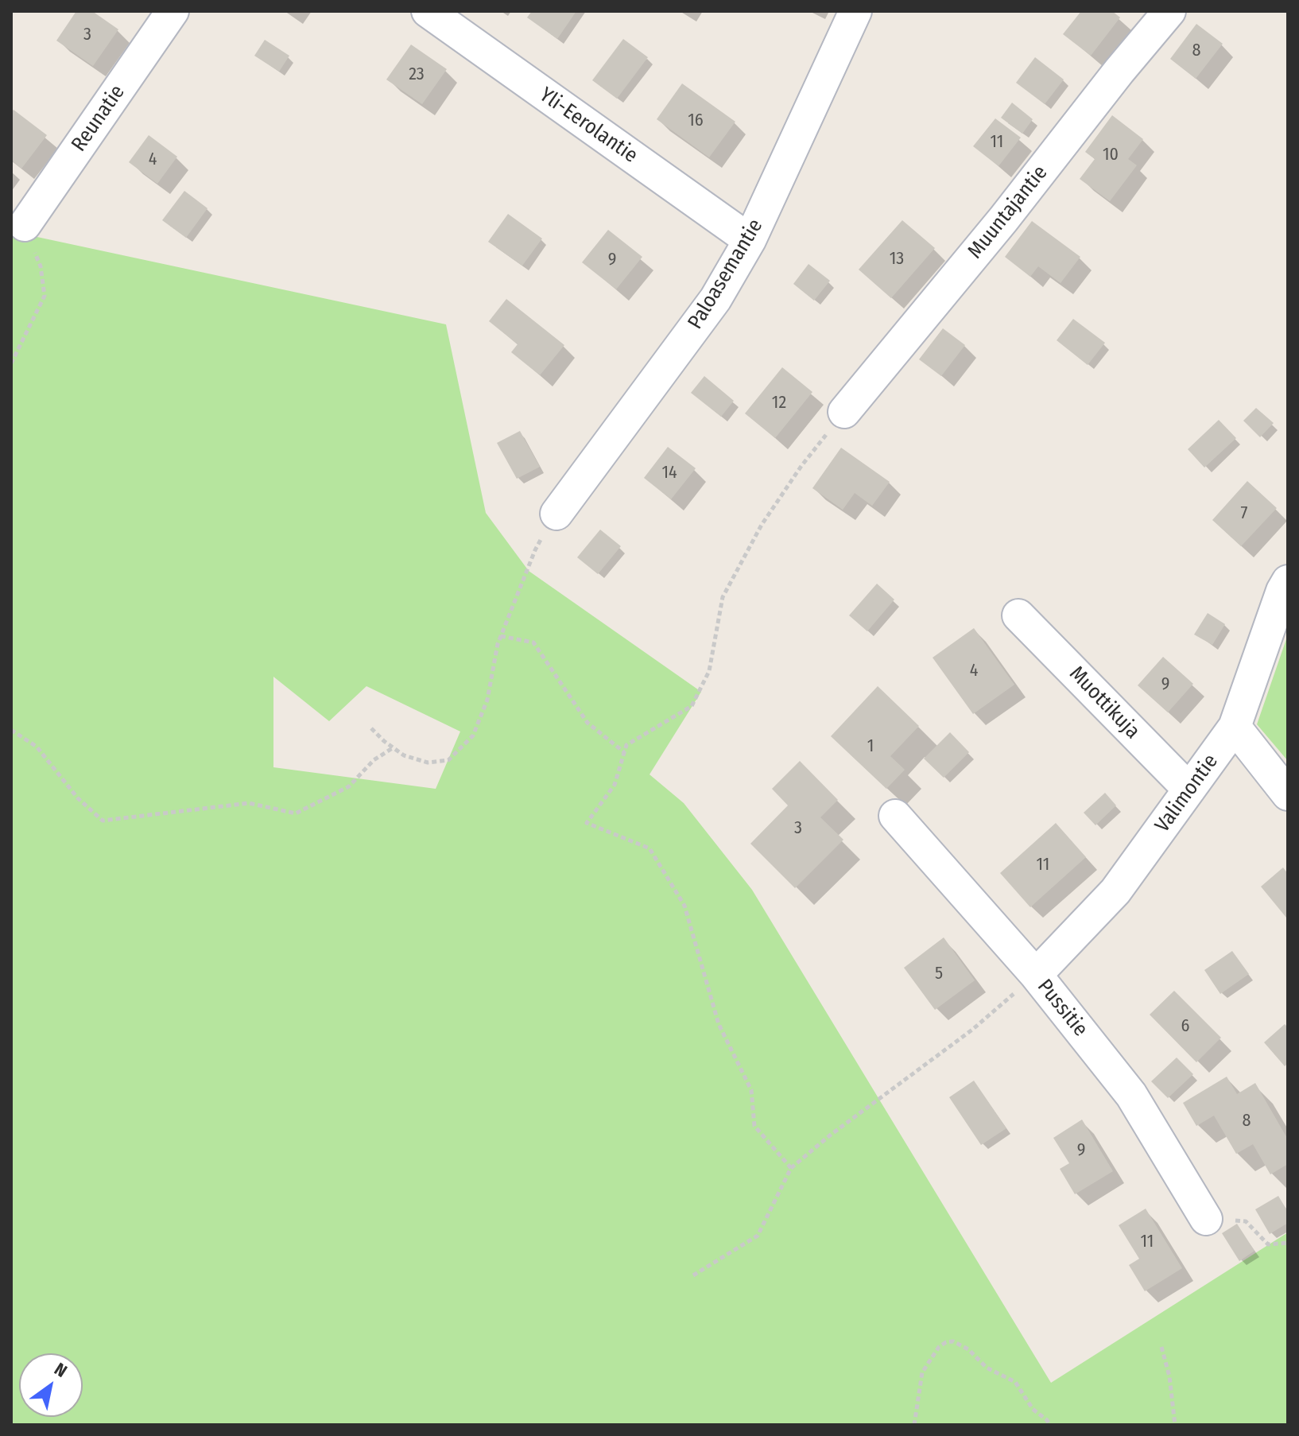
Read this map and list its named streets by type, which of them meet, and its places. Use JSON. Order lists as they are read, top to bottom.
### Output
{
  "streets": {
    "street": [
      "Reunatie",
      "Yli-Eerolantie",
      "Muuntajantie",
      "Paloasemantie",
      "Muottikuja",
      "Valimontie",
      "Pussitie"
    ]
  },
  "crossings": [
    ["Yli-Eerolantie", "Paloasemantie"],
    ["Muottikuja", "Valimontie"],
    ["Valimontie", "Pussitie"]
  ],
  "house_numbers": [
    "3",
    "8",
    "23",
    "16",
    "11",
    "10",
    "4",
    "13",
    "9",
    "12",
    "14",
    "7",
    "4",
    "9",
    "1",
    "3",
    "11",
    "5",
    "6",
    "8",
    "9",
    "11"
  ],
  "north": "top right"
}
